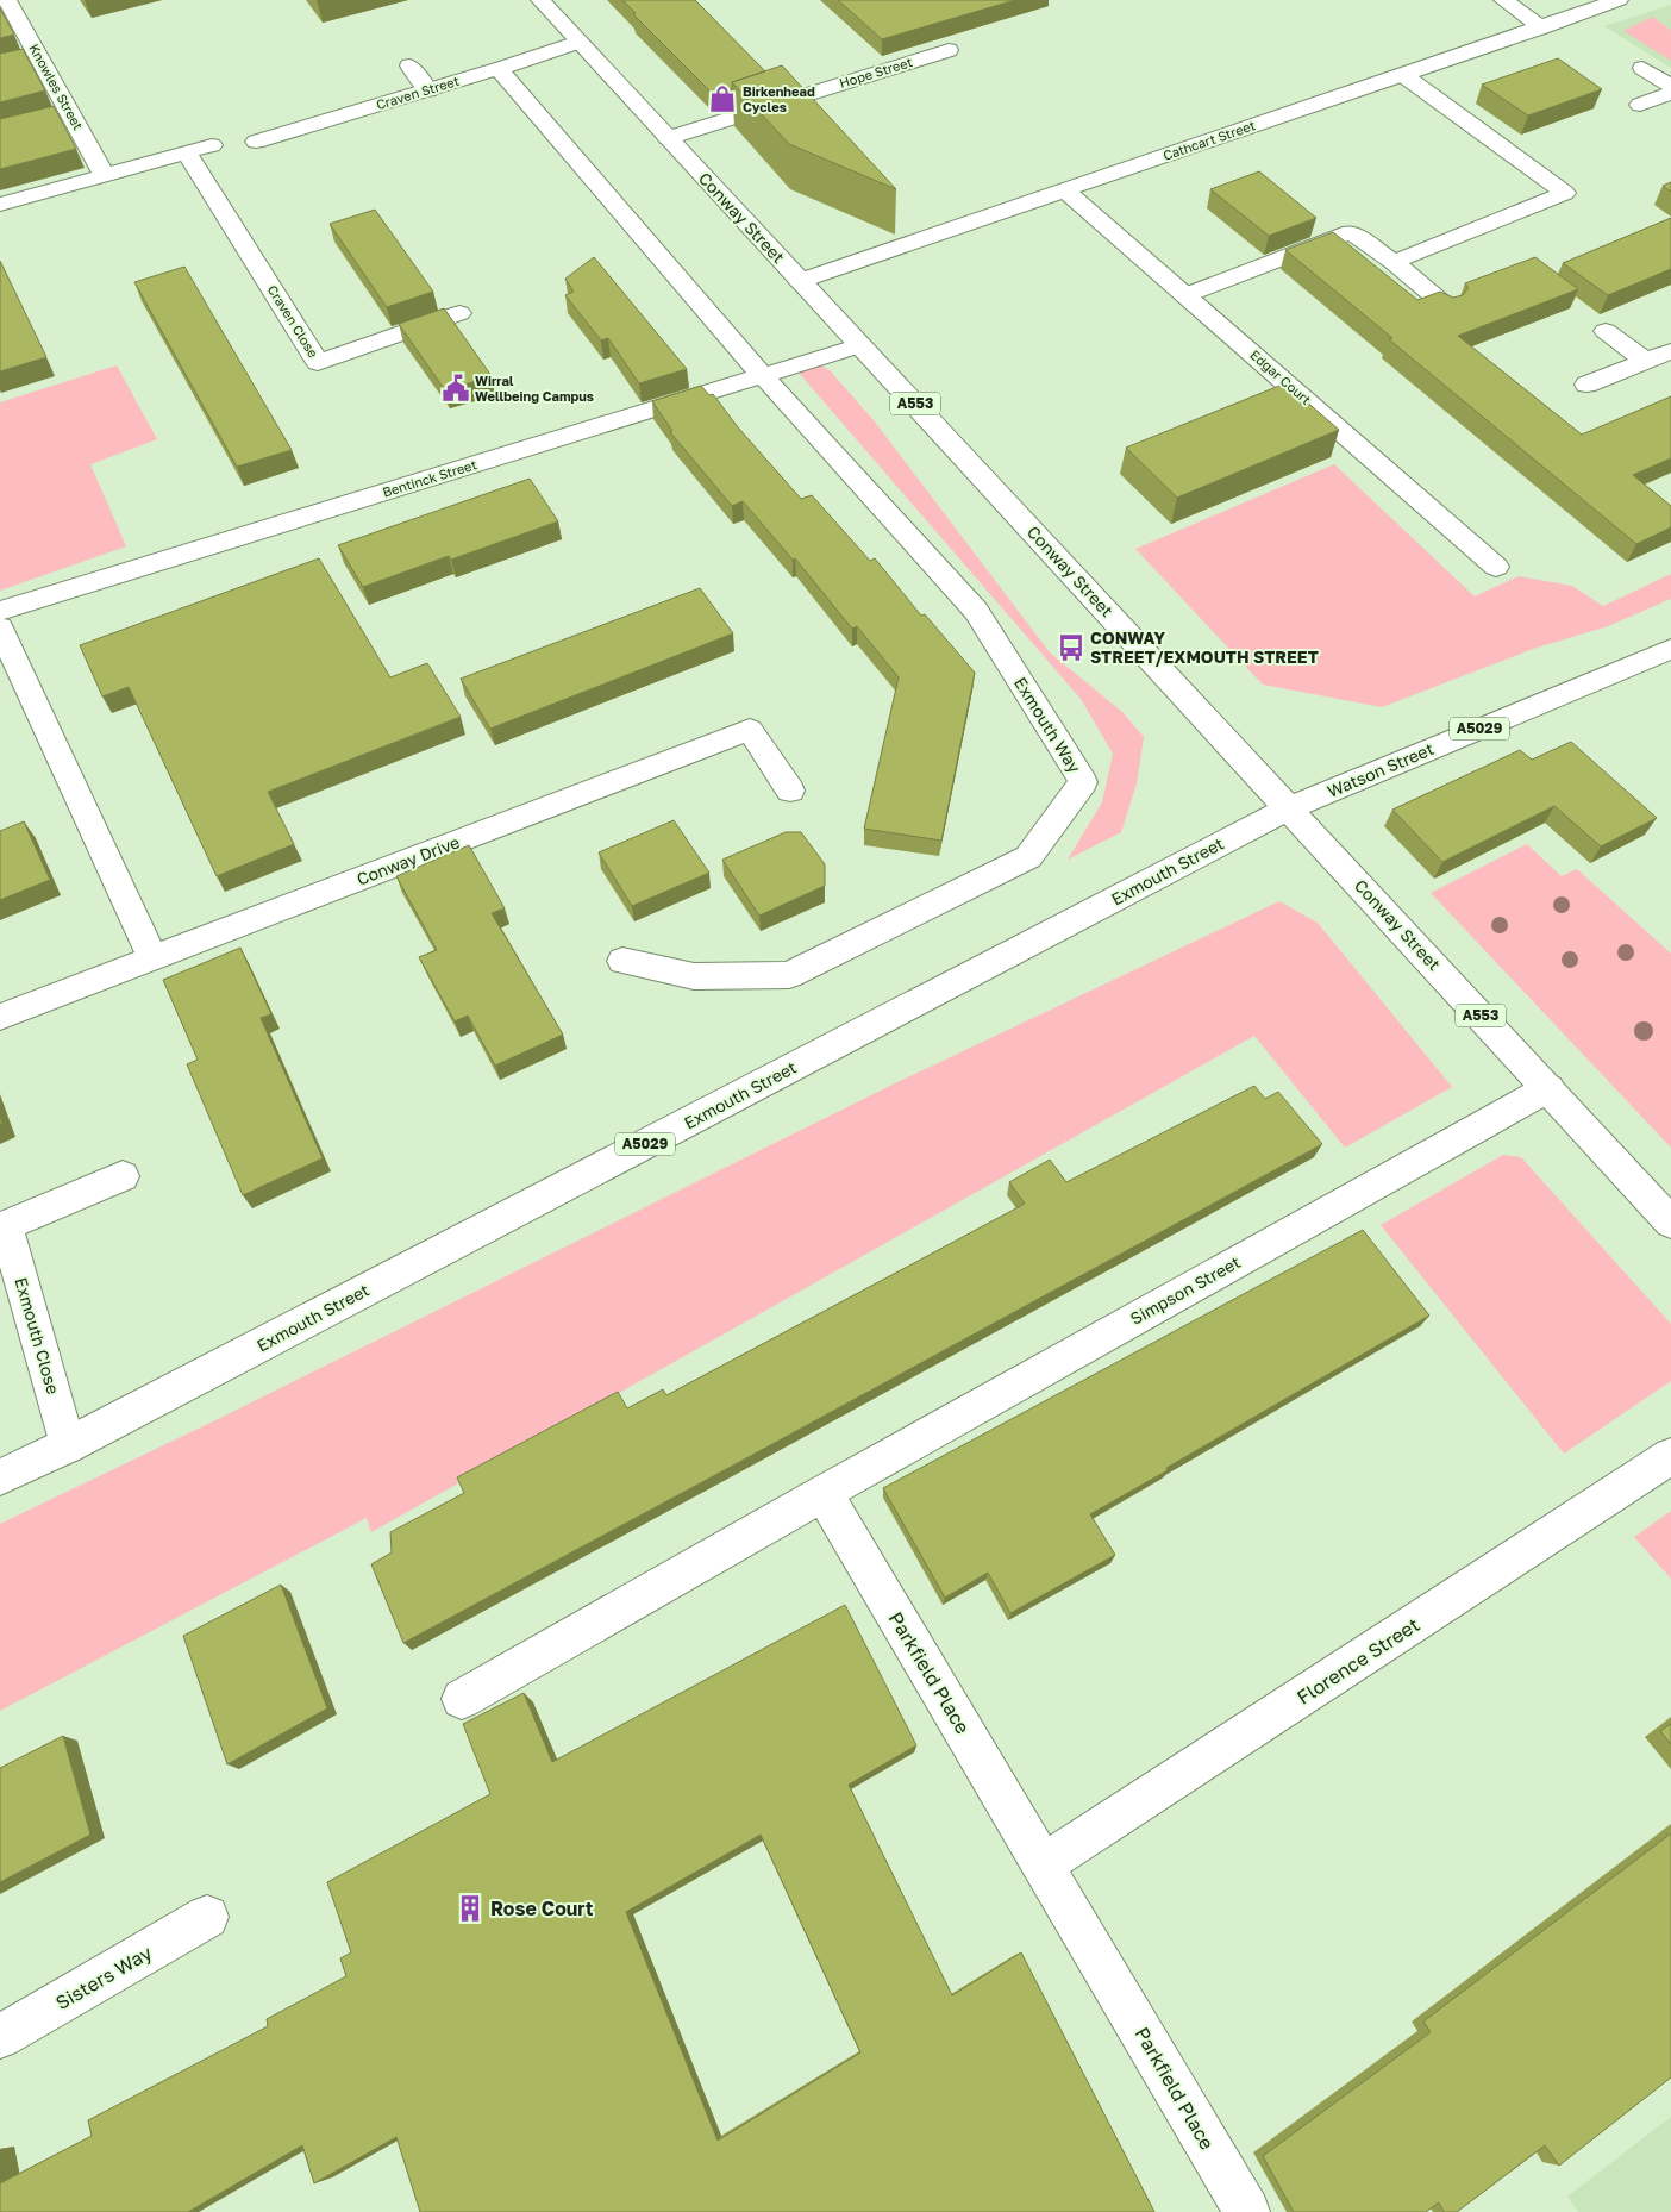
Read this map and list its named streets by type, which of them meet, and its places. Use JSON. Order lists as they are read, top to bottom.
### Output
{
  "streets": {
    "street": [
      "Hope Street",
      "Knowles Street",
      "Craven Street",
      "Cathcart Street",
      "Conway Street",
      "Craven Close",
      "Edgar Court",
      "A553",
      "Bentinck Street",
      "Exmouth Way",
      "A5029",
      "Watson Street",
      "Conway Drive",
      "Exmouth Street",
      "Simpson Street",
      "Exmouth Close",
      "Florence Street",
      "Parkfield Place",
      "Sisters Way"
    ]
  },
  "crossings": [
    ["Hope Street", "Conway Street"],
    ["Craven Street", "Conway Street"],
    ["Cathcart Street", "Conway Street"],
    ["Cathcart Street", "Edgar Court"],
    ["Conway Street", "Bentinck Street"],
    ["Conway Street", "Watson Street"],
    ["Conway Street", "Exmouth Street"],
    ["Conway Street", "Simpson Street"],
    ["Bentinck Street", "Exmouth Way"],
    ["Watson Street", "Exmouth Street"],
    ["Exmouth Street", "Exmouth Close"],
    ["Simpson Street", "Parkfield Place"],
    ["Florence Street", "Parkfield Place"]
  ],
  "places": {
    "shop": ["Birkenhead Cycles"],
    "public building": ["Wirral Wellbeing Campus"],
    "bus stop": ["CONWAY STREET/EXMOUTH STREET"],
    "building": ["Rose Court"]
  }
}
